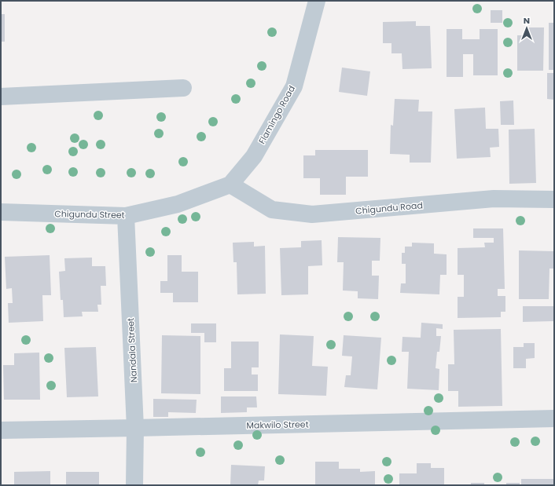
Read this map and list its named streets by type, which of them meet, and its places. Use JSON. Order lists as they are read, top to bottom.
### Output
{
  "streets": {
    "street": [
      "Flamingo Road",
      "Chigundu Road",
      "Chigundu Street",
      "Nandala Street",
      "Makwilo Street"
    ]
  },
  "crossings": [
    ["Flamingo Road", "Chigundu Road"],
    ["Flamingo Road", "Chigundu Street"],
    ["Chigundu Road", "Chigundu Street"],
    ["Chigundu Street", "Nandala Street"],
    ["Nandala Street", "Makwilo Street"]
  ],
  "north": "top"
}
